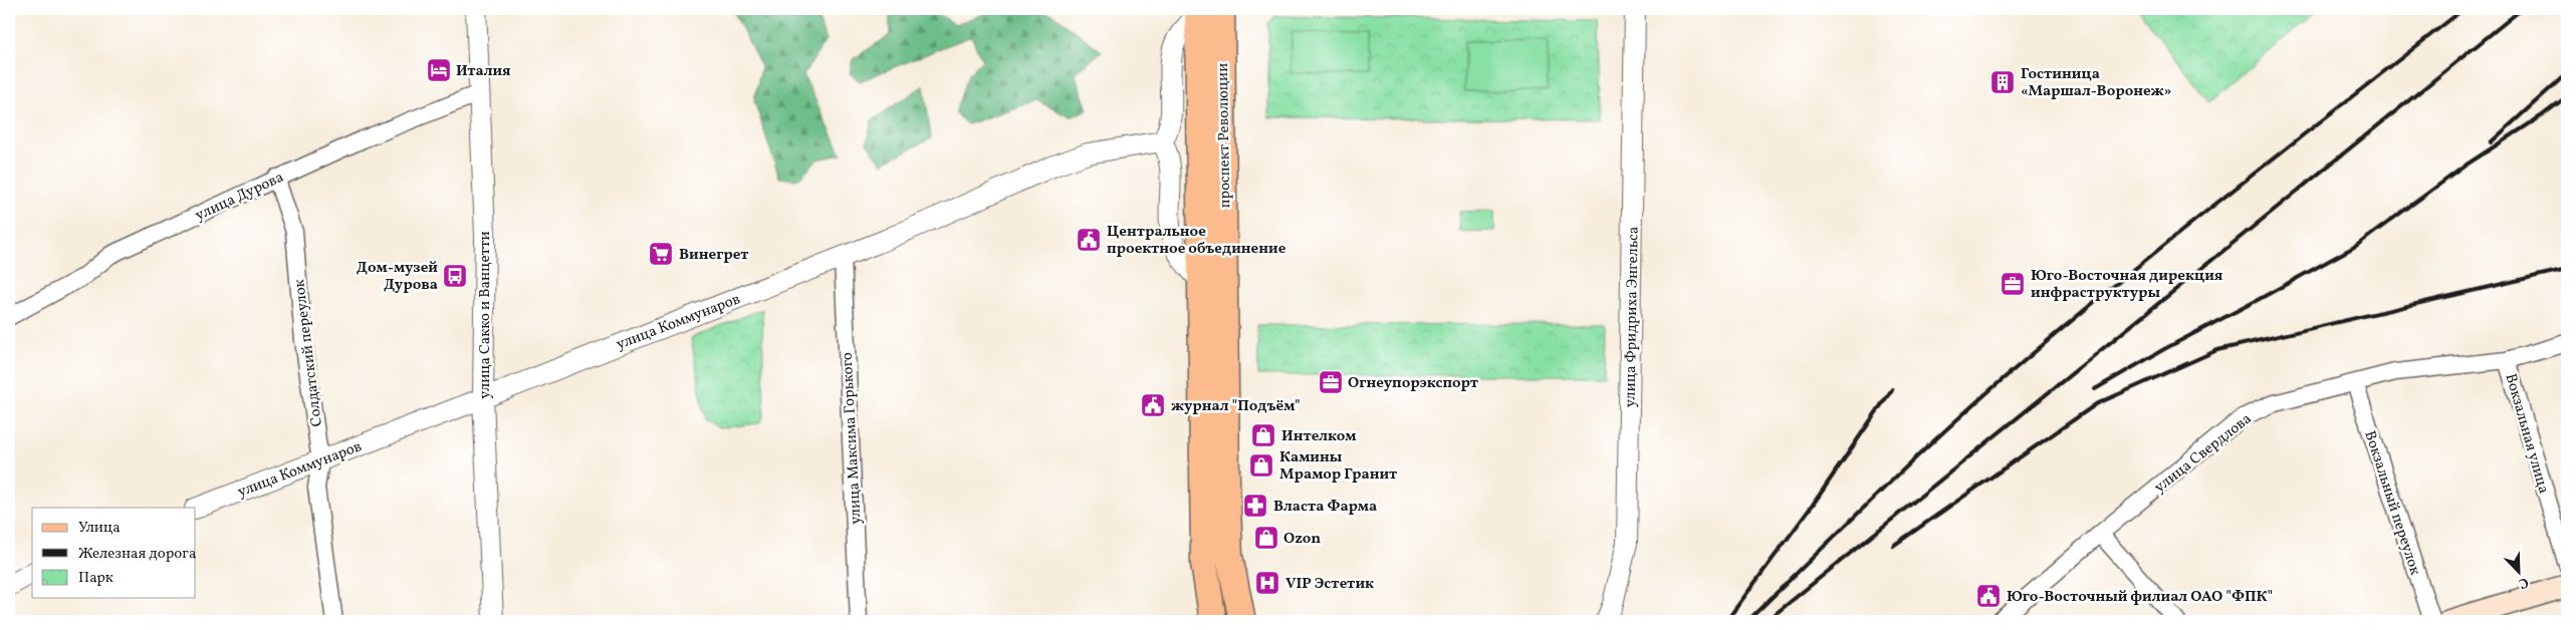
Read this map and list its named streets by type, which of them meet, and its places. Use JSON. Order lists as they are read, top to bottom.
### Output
{
  "streets": {
    "main road": ["проспект Революции"],
    "street": [
      "улица Дурова",
      "улица Сакко и Ванцетти",
      "улица Фридриха Энгельса",
      "улица Коммунаров",
      "Солдатский переулок",
      "Вокзальная улица",
      "улица Максима Горького",
      "улица Свердлова",
      "Вокзальный переулок"
    ]
  },
  "crossings": [
    ["улица Дурова", "улица Сакко и Ванцетти"],
    ["улица Дурова", "Солдатский переулок"],
    ["улица Сакко и Ванцетти", "улица Коммунаров"],
    ["улица Коммунаров", "Солдатский переулок"],
    ["улица Коммунаров", "улица Максима Горького"],
    ["Вокзальная улица", "улица Свердлова"],
    ["улица Свердлова", "Вокзальный переулок"]
  ],
  "places": {
    "hotel": ["Италия"],
    "building": ["Гостиница «Маршал-Воронеж»"],
    "public building": ["Центральное проектное объединение", "журнал \"Подъём\"", "Юго-Восточный филиал ОАО \"ФПК\""],
    "supermarket": ["Винегрет"],
    "bus stop": ["Дом-музей Дурова"],
    "office": ["Юго-Восточная дирекция инфраструктуры", "Огнеупорэкспорт"],
    "shop": ["Интелком", "Камины Мрамор Гранит", "Ozon"],
    "pharmacy": ["Власта Фарма"],
    "hospital": ["VIP Эстетик"]
  },
  "legend": ["Улица", "Железная дорога", "Парк"],
  "north": "bottom right"
}
